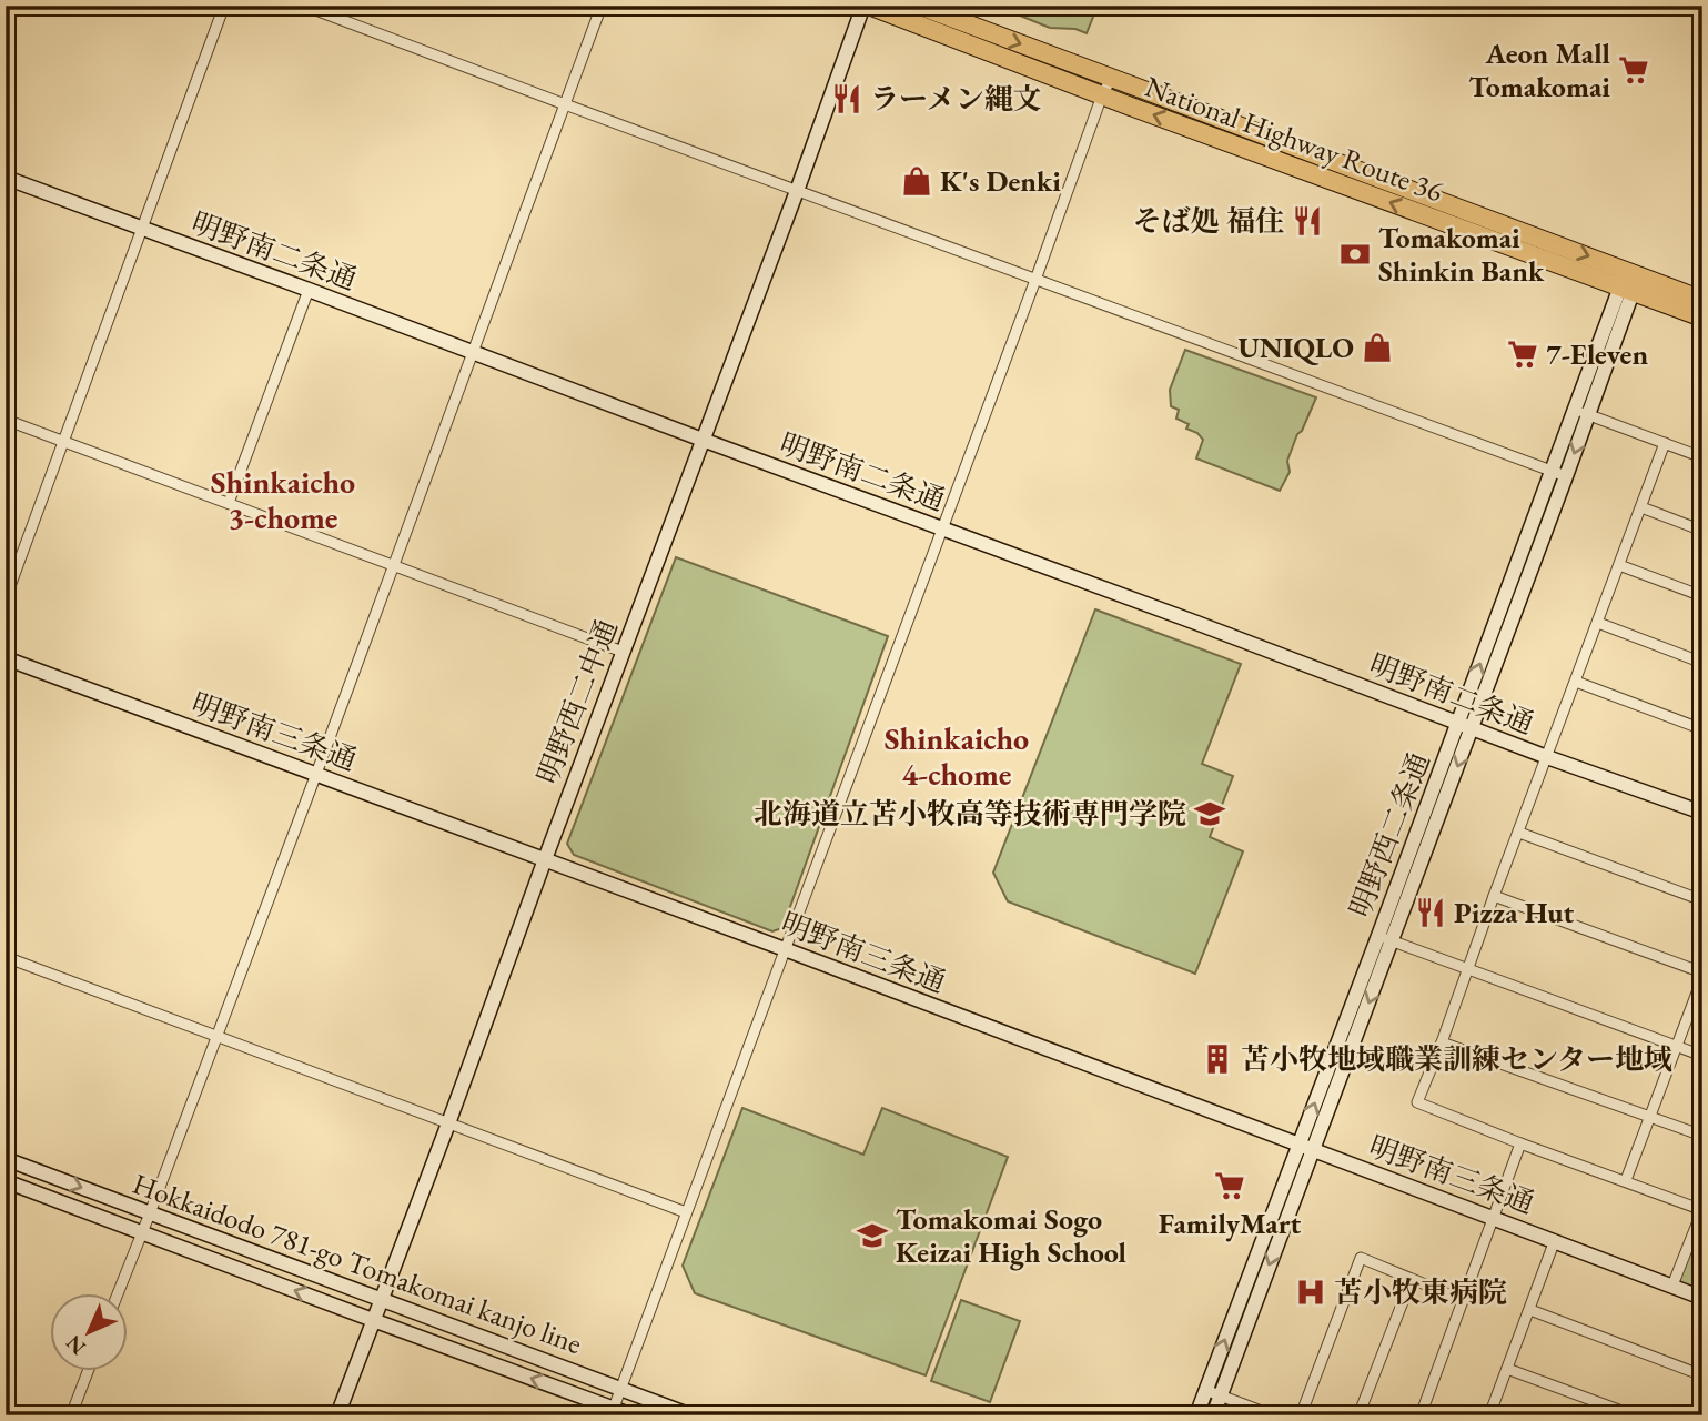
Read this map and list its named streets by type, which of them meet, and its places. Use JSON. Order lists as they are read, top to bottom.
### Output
{
  "streets": {
    "highway": ["National Highway Route 36"],
    "street": [
      "明野南二条通",
      "明野西二中通",
      "明野南三条通",
      "明野西二条通",
      "Hokkaidodo 781-go Tomakomai kanjo line"
    ]
  },
  "crossings": [
    ["National Highway Route 36", "明野西二中通"],
    ["National Highway Route 36", "明野西二条通"],
    ["明野南二条通", "明野西二中通"],
    ["明野南二条通", "明野西二条通"],
    ["明野西二中通", "明野南三条通"],
    ["明野西二中通", "Hokkaidodo 781-go Tomakomai kanjo line"],
    ["明野南三条通", "明野西二条通"]
  ],
  "districts": ["Shinkaicho 3-chome", "Shinkaicho 4-chome"],
  "places": {
    "supermarket": ["Aeon Mall Tomakomai", "7-Eleven", "FamilyMart"],
    "restaurant": ["ラーメン縄文", "そば処 福住", "Pizza Hut"],
    "shop": ["K's Denki", "UNIQLO"],
    "bank": ["Tomakomai Shinkin Bank"],
    "school or university": ["北海道立苫小牧高等技術専門学院", "Tomakomai Sogo Keizai High School"],
    "building": ["苫小牧地域職業訓練センター地域"],
    "hospital": ["苫小牧東病院"]
  },
  "north": "bottom left"
}
